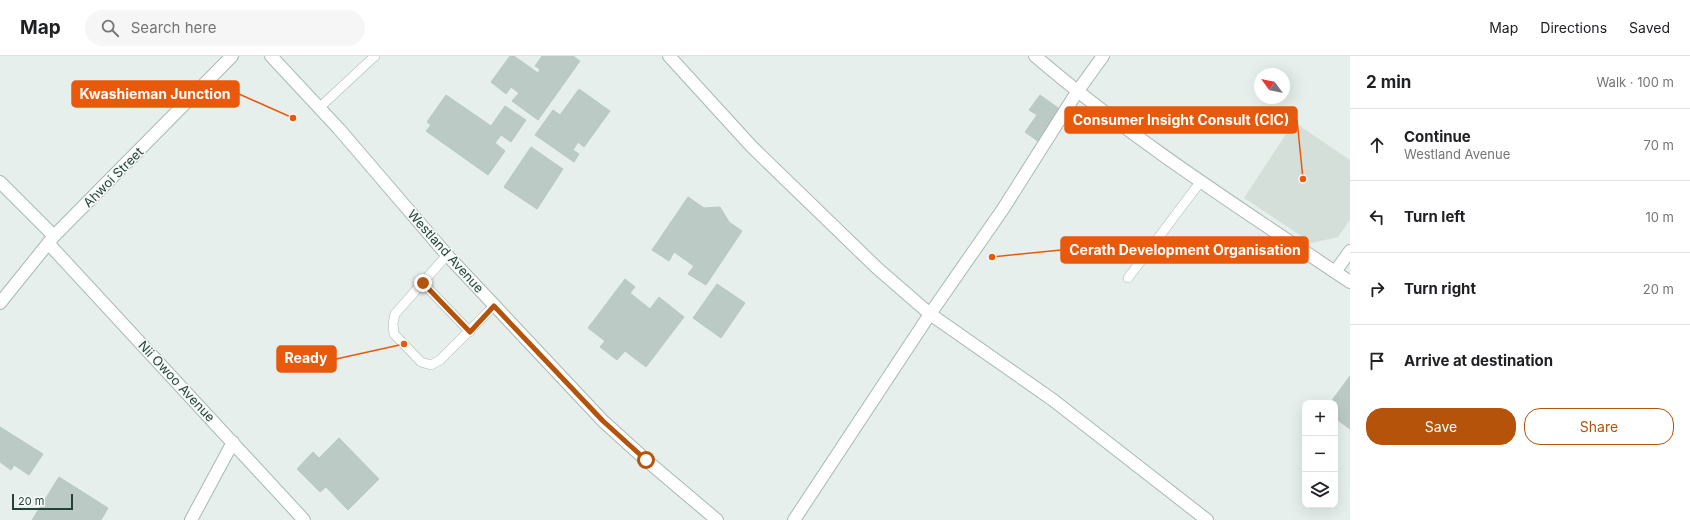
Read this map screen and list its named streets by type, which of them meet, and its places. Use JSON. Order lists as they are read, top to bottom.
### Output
{
  "streets": {
    "street": ["Ahwoi Street", "Westland Avenue", "Nii Owoo Avenue"]
  },
  "crossings": [
    ["Ahwoi Street", "Nii Owoo Avenue"]
  ],
  "places": [
    "Kwashieman Junction",
    "Consumer Insight Consult (CIC)",
    "Cerath Development Organisation",
    "Ready"
  ],
  "scale_bar": "20 m",
  "north": "top left",
  "page": {
    "header": "Map",
    "search": "Search here",
    "nav": ["Map", "Directions", "Saved"],
    "heading": ["2 min", "Walk · 100 m"],
    "list": [
      ["Continue", "Westland Avenue", "70 m"],
      ["Turn left", "10 m"],
      ["Turn right", "20 m"],
      "Arrive at destination"
    ],
    "buttons": ["Save", "Share"],
    "map_buttons": ["+", "−"],
    "scale": "20 m"
  }
}
